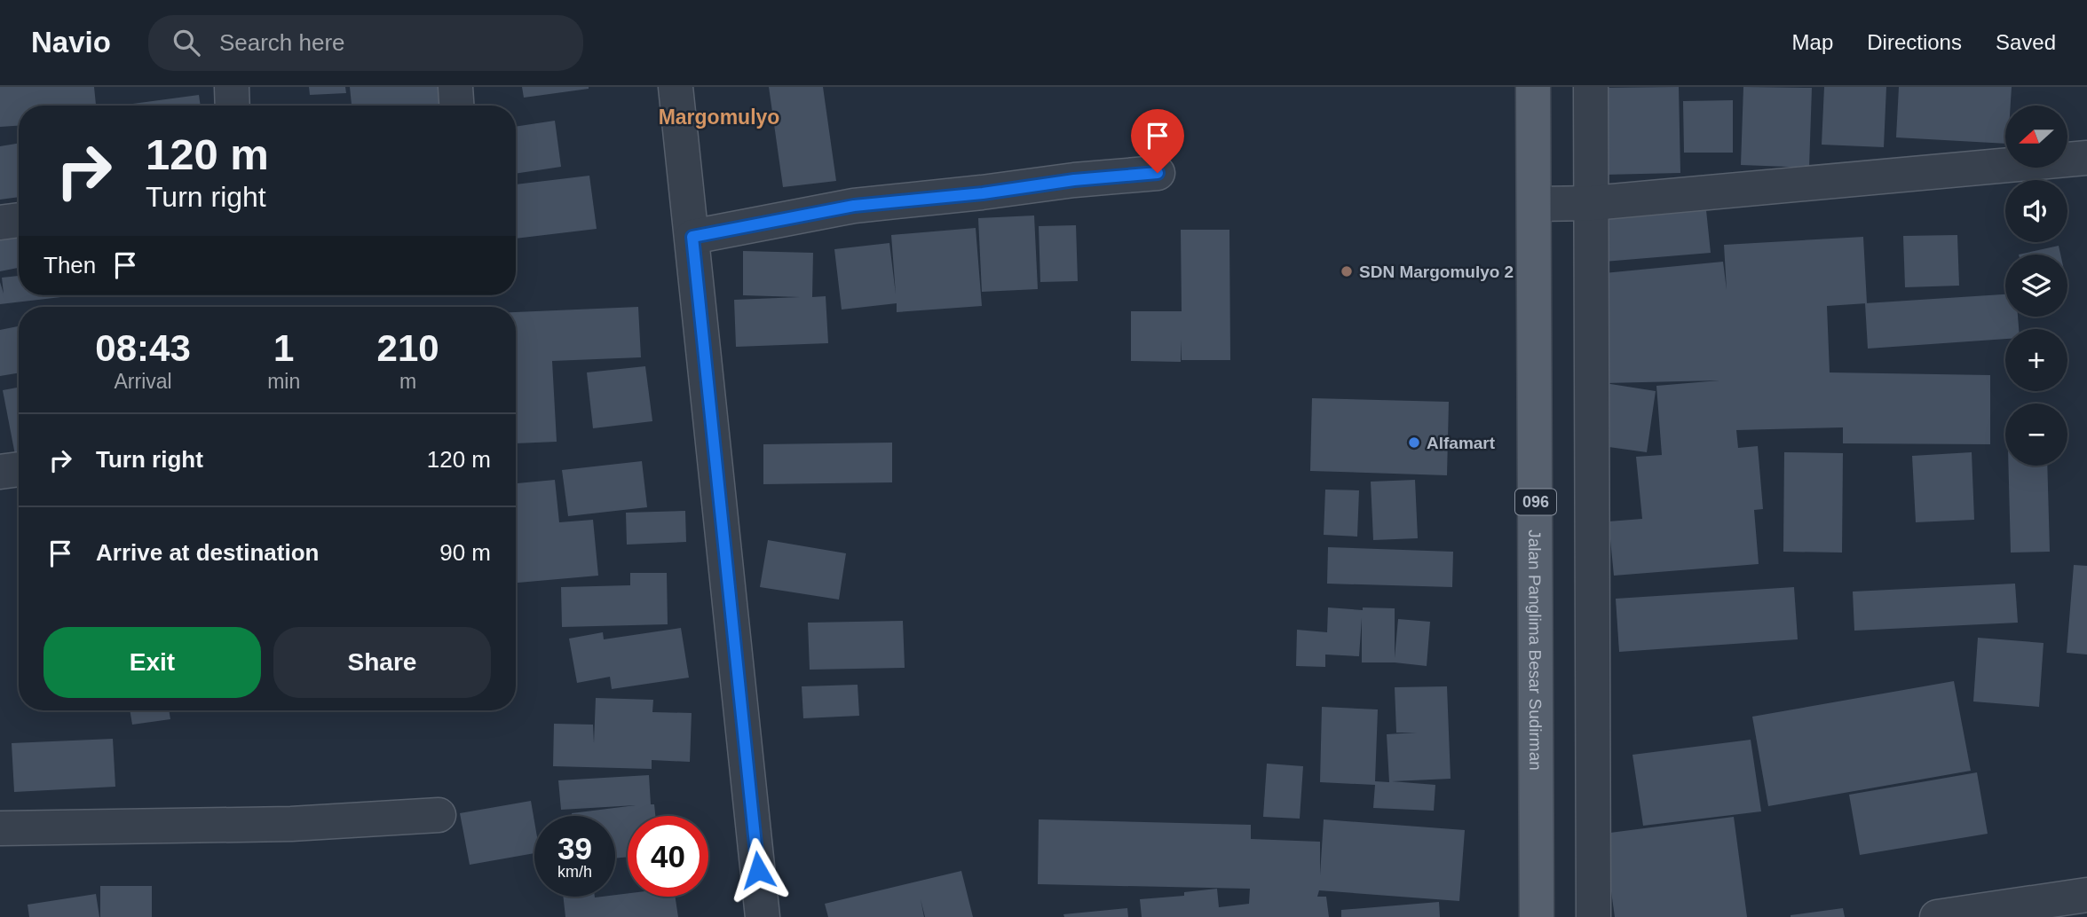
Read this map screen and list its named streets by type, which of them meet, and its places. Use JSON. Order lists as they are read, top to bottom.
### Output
{
  "streets": {
    "main road": ["096", "Jalan Panglima Besar Sudirman"]
  },
  "districts": ["Margomulyo"],
  "places": ["SDN Margomulyo 2", "Alfamart"],
  "north": "left",
  "page": {
    "header": "Navio",
    "search": "Search here",
    "nav": ["Map", "Directions", "Saved"],
    "map_buttons": ["+", "−"],
    "turn": ["120 m", "Turn right"],
    "then": "Then",
    "eta": [
      "08:43",
      "Arrival",
      "1",
      "min",
      "210",
      "m"
    ],
    "list": [
      {
        "name": "Turn right",
        "value": "120 m"
      },
      {
        "name": "Arrive at destination",
        "value": "90 m"
      }
    ],
    "buttons": ["Exit", "Share"],
    "speed": "39 km/h",
    "limit": "40"
  }
}
